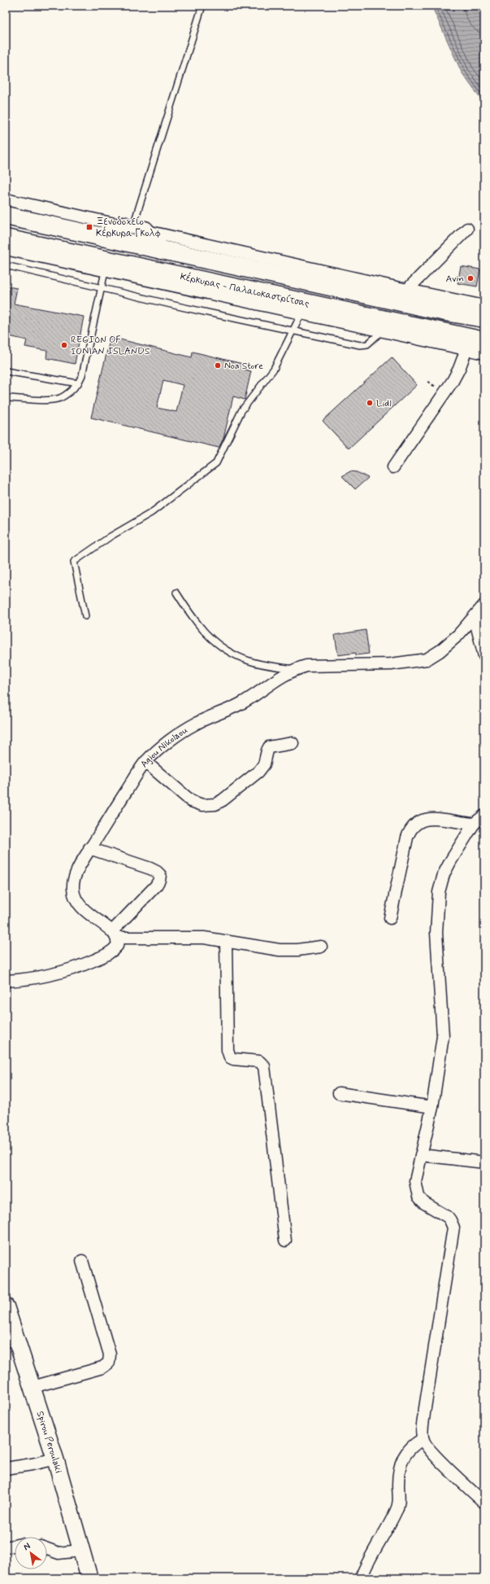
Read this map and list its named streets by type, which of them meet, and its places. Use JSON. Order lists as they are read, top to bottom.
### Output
{
  "streets": {
    "main road": ["Κέρκυρας - Παλαιοκαστρίτσας"],
    "street": ["Agiou Nikolaou", "Spirou Peroulaki"]
  },
  "places": {
    "transit": ["Ξενοδοχείο Κέρκυρα Γκολφ"],
    "other": [
      "Avin",
      "REGION OF IONIAN ISLANDS",
      "Noa Store",
      "Lidl"
    ]
  },
  "north": "top left"
}
